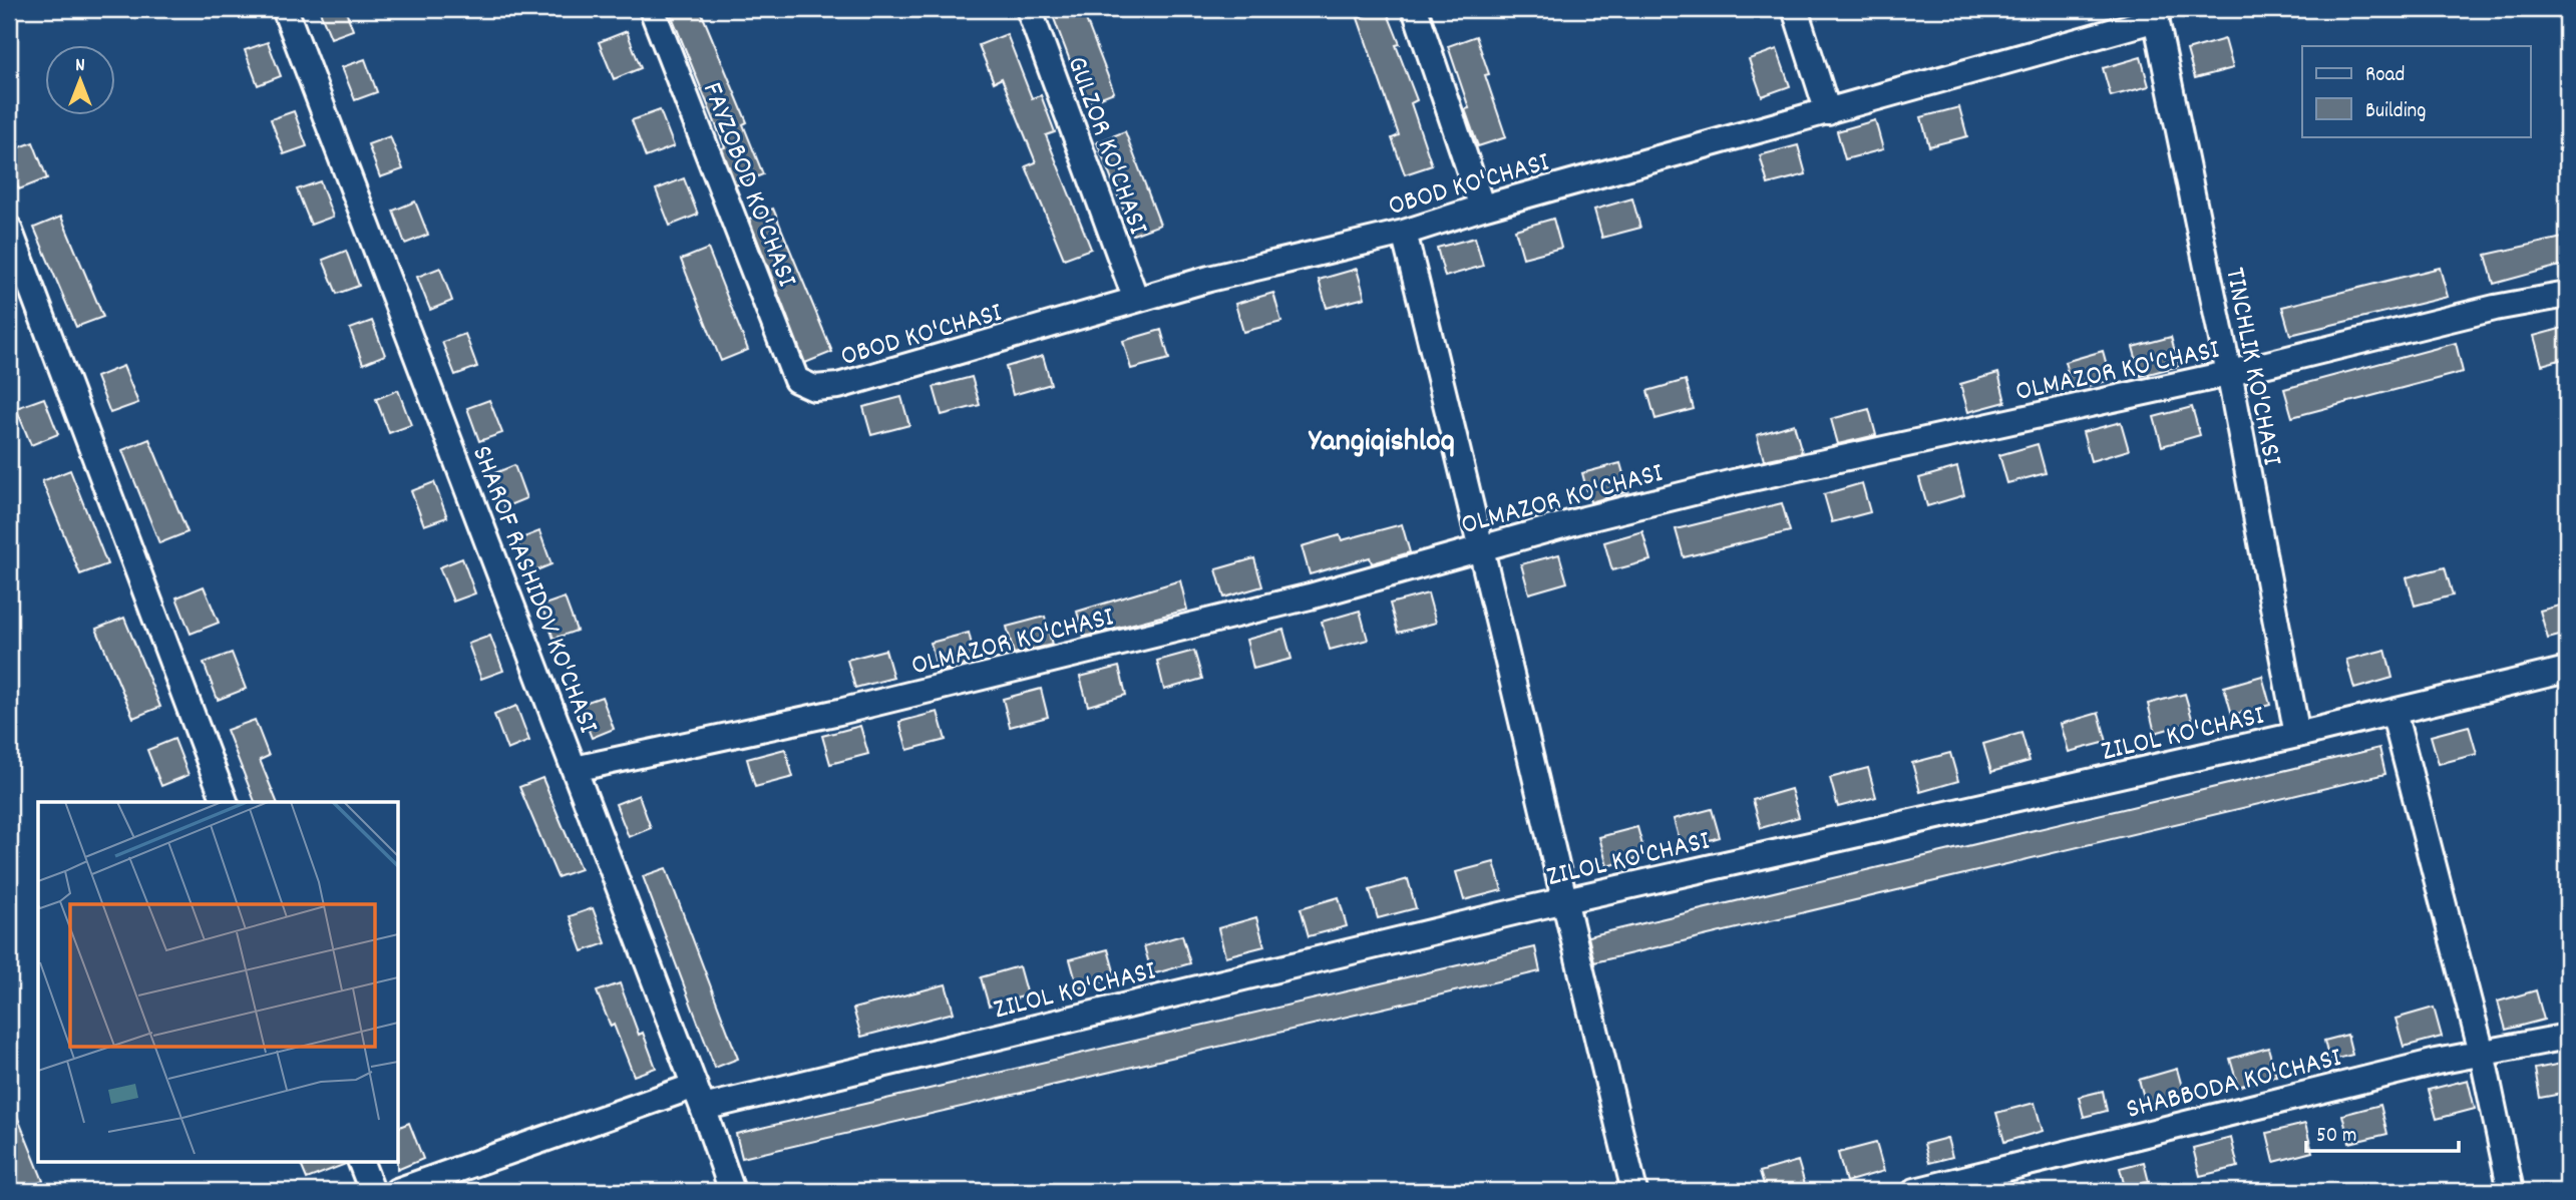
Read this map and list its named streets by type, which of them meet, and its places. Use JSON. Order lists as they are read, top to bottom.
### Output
{
  "streets": {
    "street": [
      "GULZOR KO'CHASI",
      "OBOD KO'CHASI",
      "FAYZOBOD KO'CHASI",
      "TINCHLIK KO'CHASI",
      "OLMAZOR KO'CHASI",
      "SHAROF RASHIDOV KO'CHASI",
      "ZILOL KO'CHASI",
      "SHABBODA KO'CHASI"
    ]
  },
  "crossings": [
    ["GULZOR KO'CHASI", "OBOD KO'CHASI"],
    ["OBOD KO'CHASI", "FAYZOBOD KO'CHASI"],
    ["OBOD KO'CHASI", "TINCHLIK KO'CHASI"],
    ["TINCHLIK KO'CHASI", "OLMAZOR KO'CHASI"],
    ["TINCHLIK KO'CHASI", "ZILOL KO'CHASI"],
    ["OLMAZOR KO'CHASI", "SHAROF RASHIDOV KO'CHASI"],
    ["SHAROF RASHIDOV KO'CHASI", "ZILOL KO'CHASI"]
  ],
  "districts": ["Yangiqishloq"],
  "legend": ["Road", "Building"],
  "scale_bar": "50 m",
  "north": "top"
}
